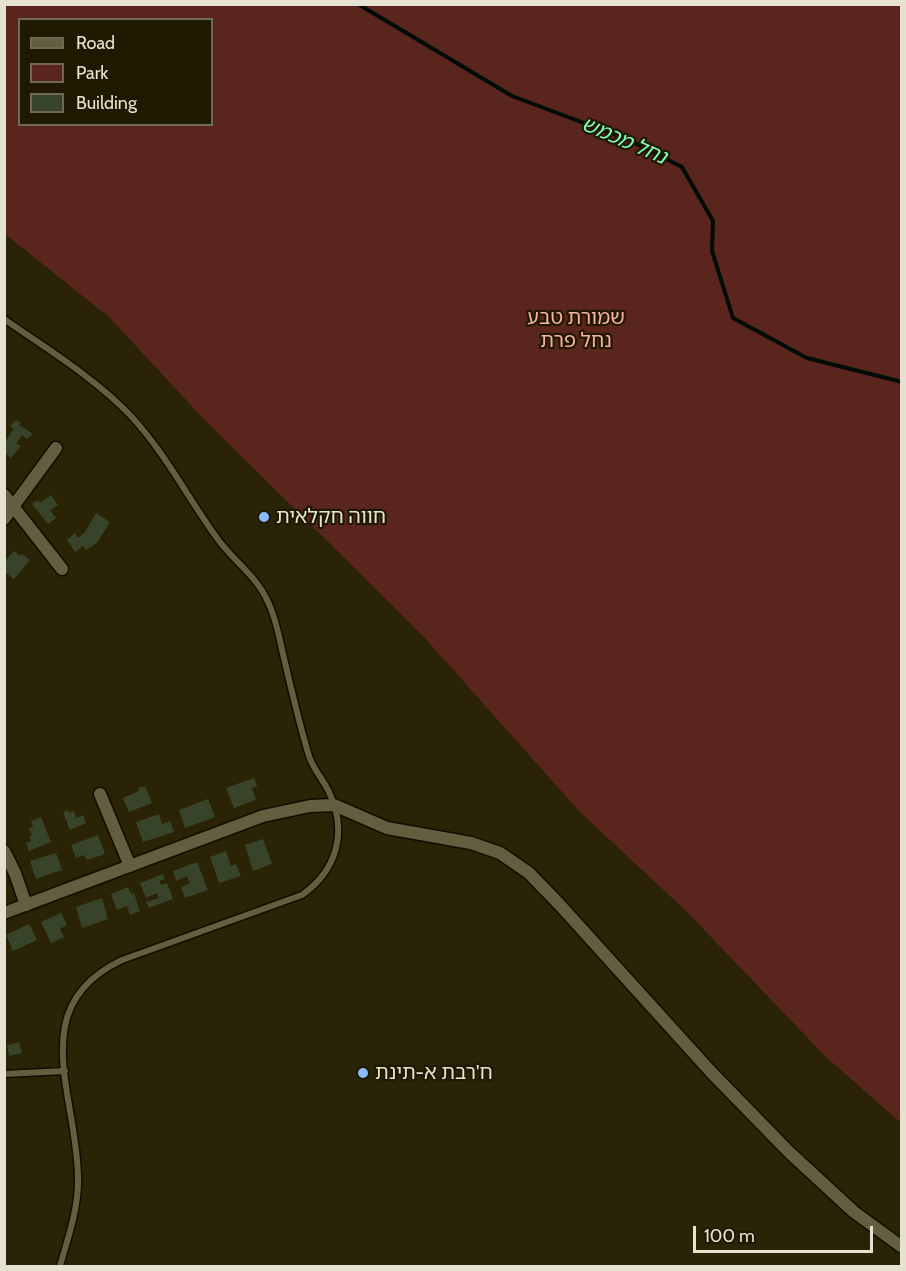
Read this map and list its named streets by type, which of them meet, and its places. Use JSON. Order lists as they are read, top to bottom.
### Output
{
  "water": ["נחל מכמש"],
  "parks": ["שמורת טבע נחל פרת"],
  "places": ["חווה חקלאית", "ח'רבת א-תינת"],
  "legend": ["Road", "Park", "Building"],
  "scale_bar": "100 m"
}
